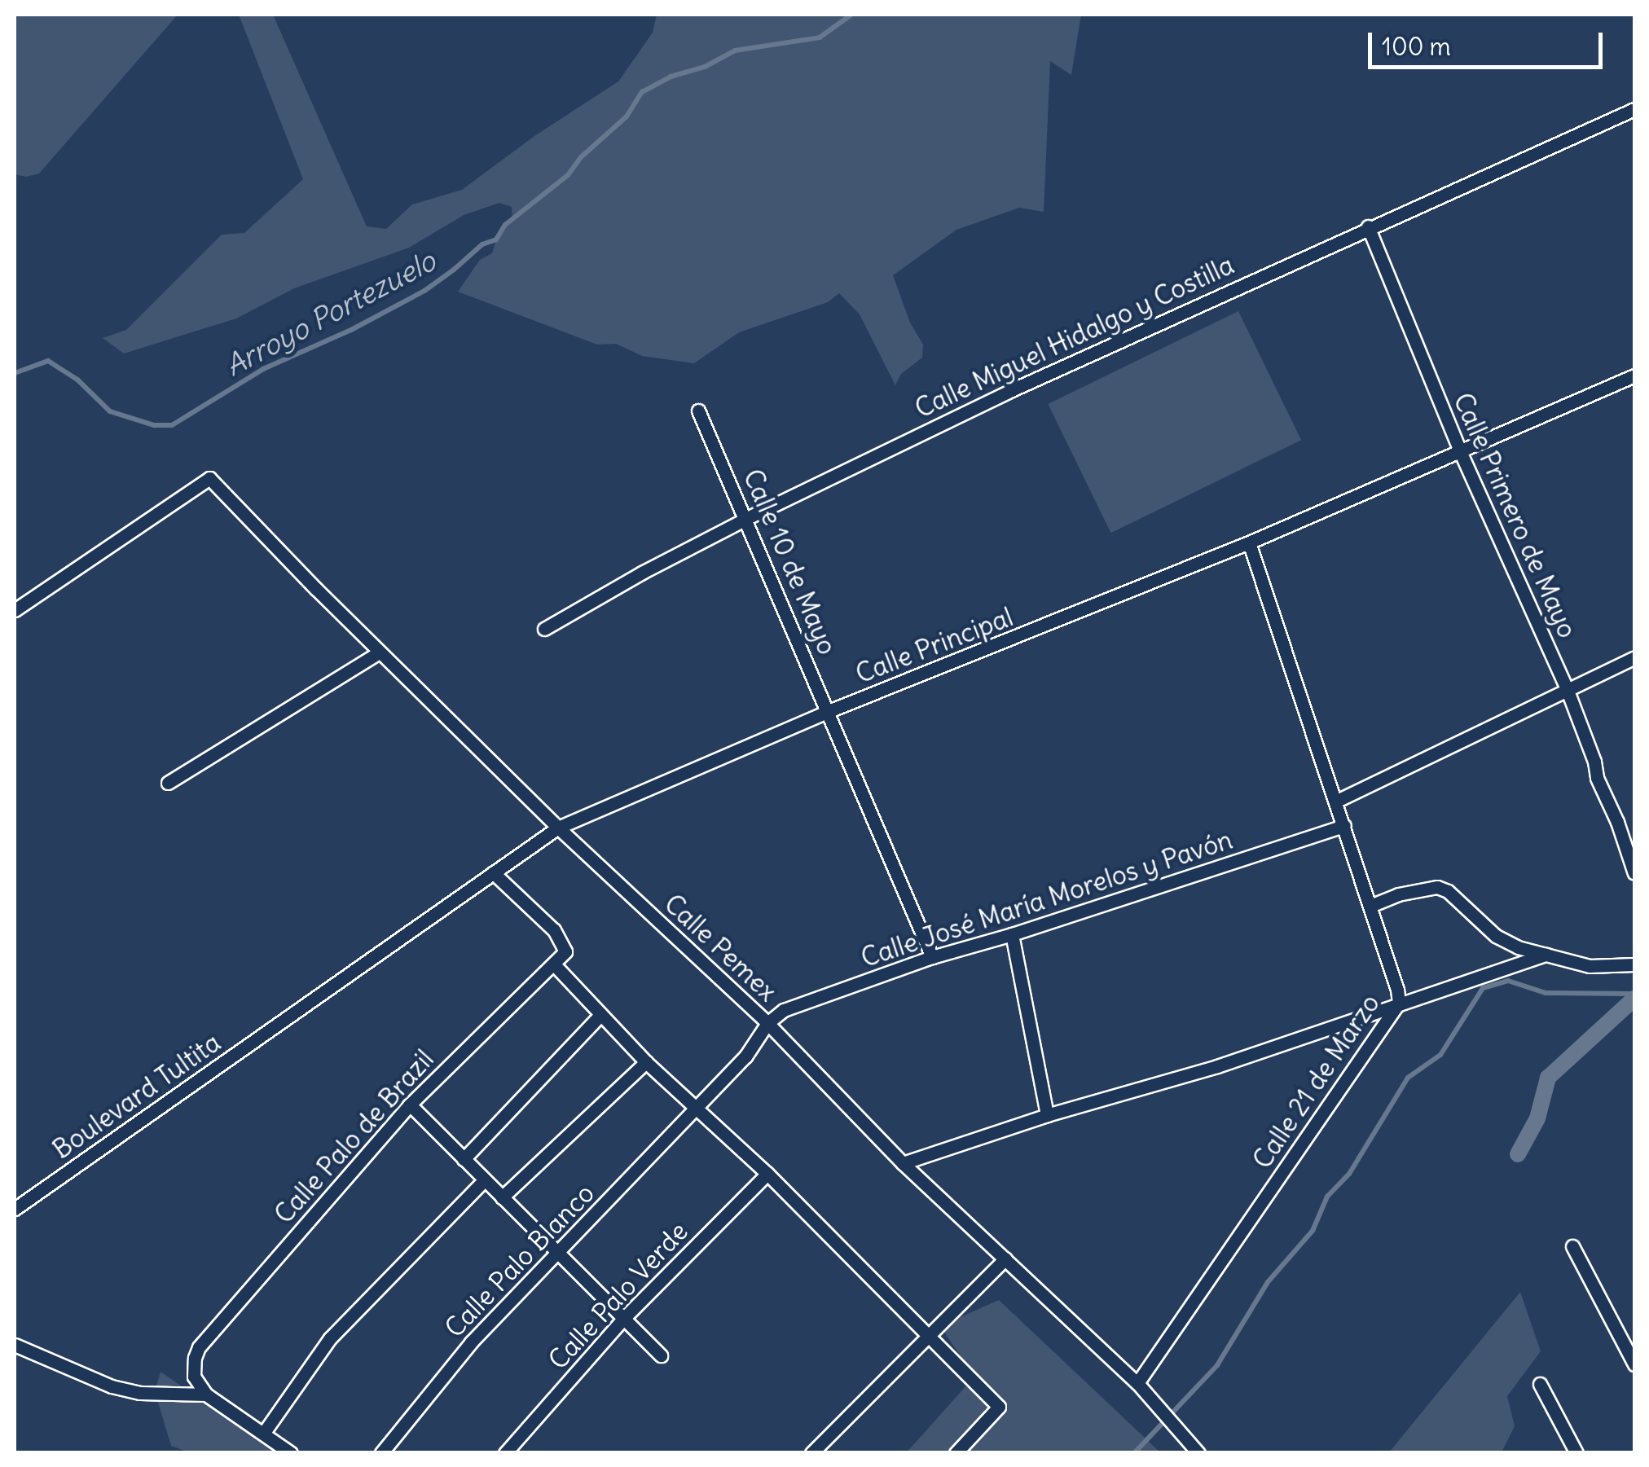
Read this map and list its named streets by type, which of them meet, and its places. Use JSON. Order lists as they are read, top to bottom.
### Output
{
  "streets": {
    "street": [
      "Calle Miguel Hidalgo y Costilla",
      "Calle Primero de Mayo",
      "Calle 10 de Mayo",
      "Calle Principal",
      "Calle José María Morelos y Pavón",
      "Calle Pemex",
      "Calle 21 de Marzo",
      "Boulevard Tultita",
      "Calle Palo de Brazil",
      "Calle Palo Blanco",
      "Calle Palo Verde"
    ]
  },
  "crossings": [
    ["Calle Miguel Hidalgo y Costilla", "Calle Primero de Mayo"],
    ["Calle Miguel Hidalgo y Costilla", "Calle 10 de Mayo"],
    ["Calle Primero de Mayo", "Calle Principal"],
    ["Calle 10 de Mayo", "Calle Principal"],
    ["Calle 10 de Mayo", "Calle José María Morelos y Pavón"],
    ["Calle Principal", "Calle Pemex"],
    ["Calle Principal", "Calle 21 de Marzo"],
    ["Calle Principal", "Boulevard Tultita"],
    ["Calle Principal", "Calle Palo de Brazil"],
    ["Calle José María Morelos y Pavón", "Calle Pemex"],
    ["Calle José María Morelos y Pavón", "Calle 21 de Marzo"],
    ["Calle José María Morelos y Pavón", "Calle Palo Blanco"],
    ["Calle Pemex", "Calle 21 de Marzo"],
    ["Calle Pemex", "Calle Palo Blanco"]
  ],
  "water": ["Arroyo Portezuelo"],
  "scale_bar": "100 m"
}
